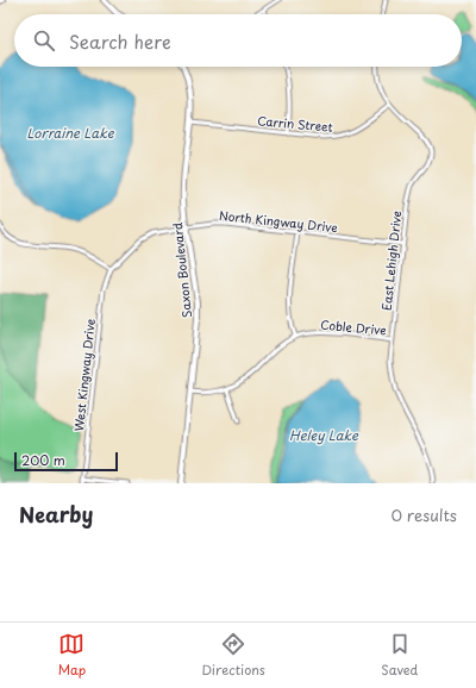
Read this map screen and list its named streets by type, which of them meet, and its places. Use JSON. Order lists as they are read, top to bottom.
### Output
{
  "streets": {
    "main road": ["Saxon Boulevard"],
    "street": [
      "Carrin Street",
      "North Kingway Drive",
      "East Lehigh Drive",
      "Coble Drive",
      "West Kingway Drive"
    ]
  },
  "crossings": [
    ["Carrin Street", "East Lehigh Drive"],
    ["Carrin Street", "Saxon Boulevard"],
    ["North Kingway Drive", "East Lehigh Drive"],
    ["North Kingway Drive", "Saxon Boulevard"],
    ["North Kingway Drive", "West Kingway Drive"],
    ["East Lehigh Drive", "Coble Drive"],
    ["Saxon Boulevard", "Coble Drive"]
  ],
  "water": ["Lorraine Lake", "Heley Lake"],
  "scale_bar": "200 m",
  "page": {
    "search": "Search here",
    "scale": "200 m",
    "heading": ["Nearby", "0 results"],
    "nav": ["Map", "Directions", "Saved"]
  }
}
